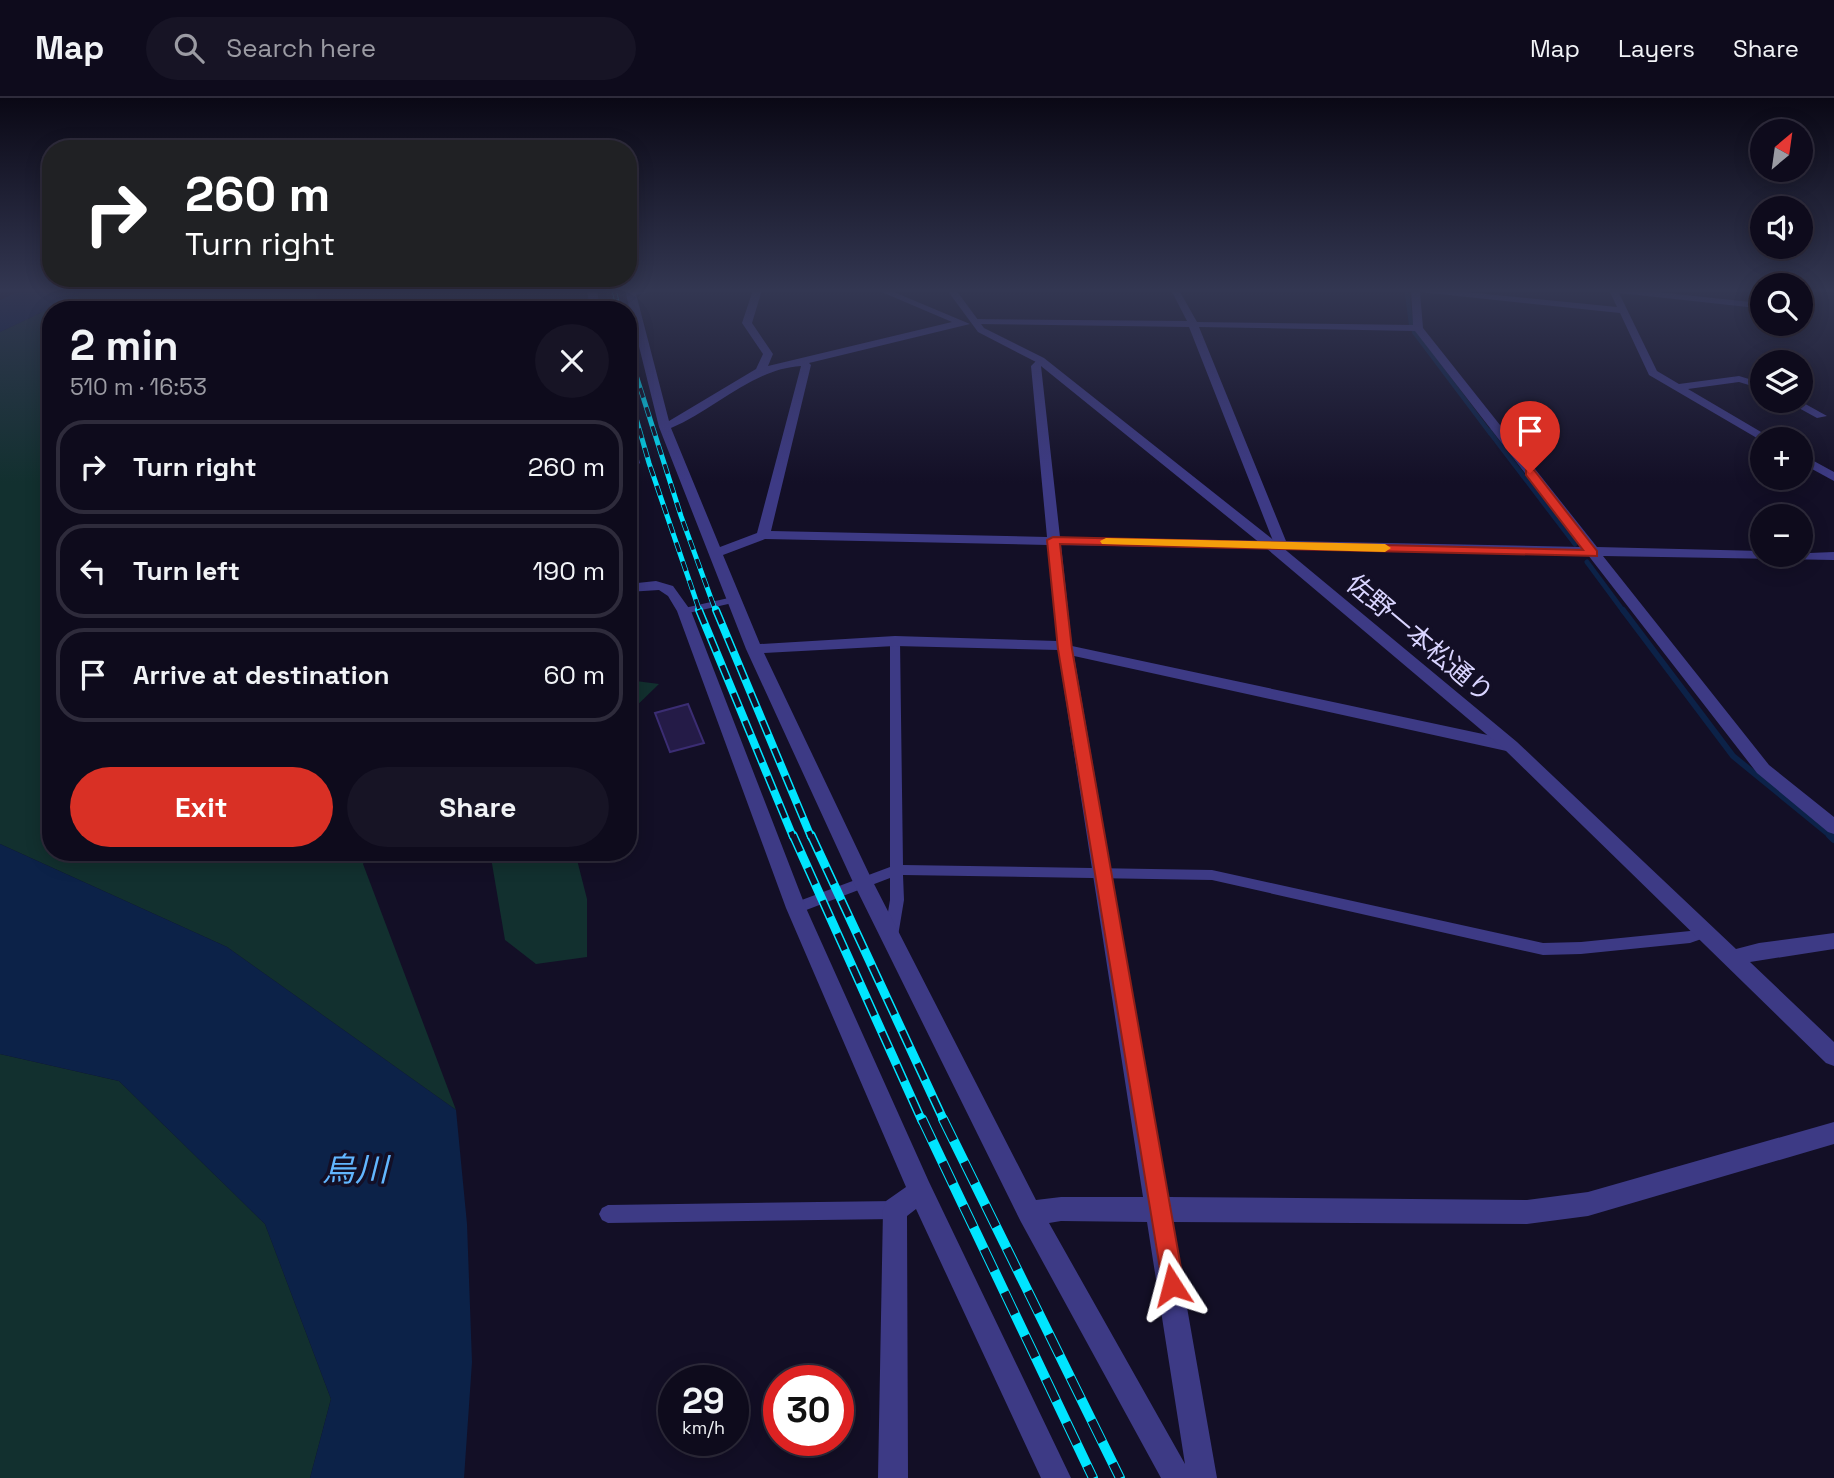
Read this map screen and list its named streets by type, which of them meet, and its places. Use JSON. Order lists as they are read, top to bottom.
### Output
{
  "streets": {
    "street": ["佐野一本松通り"]
  },
  "water": ["烏川"],
  "north": "top right",
  "page": {
    "header": "Map",
    "search": "Search here",
    "nav": ["Map", "Layers", "Share"],
    "map_buttons": ["+", "−"],
    "turn": ["260 m", "Turn right"],
    "heading": ["2 min", "510 m · 16:53"],
    "list": [
      {
        "name": "Turn right",
        "value": "260 m"
      },
      {
        "name": "Turn left",
        "value": "190 m"
      },
      {
        "name": "Arrive at destination",
        "value": "60 m"
      }
    ],
    "buttons": ["Exit", "Share"],
    "speed": "29 km/h",
    "limit": "30"
  }
}
